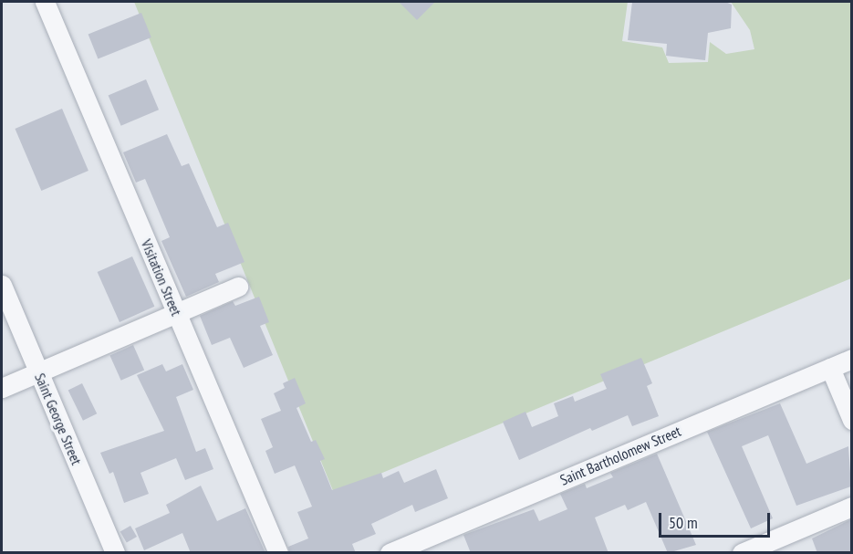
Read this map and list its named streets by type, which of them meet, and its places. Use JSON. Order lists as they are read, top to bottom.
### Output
{
  "streets": {
    "street": ["Visitation Street", "Saint George Street", "Saint Bartholomew Street"]
  },
  "scale_bar": "50 m"
}
